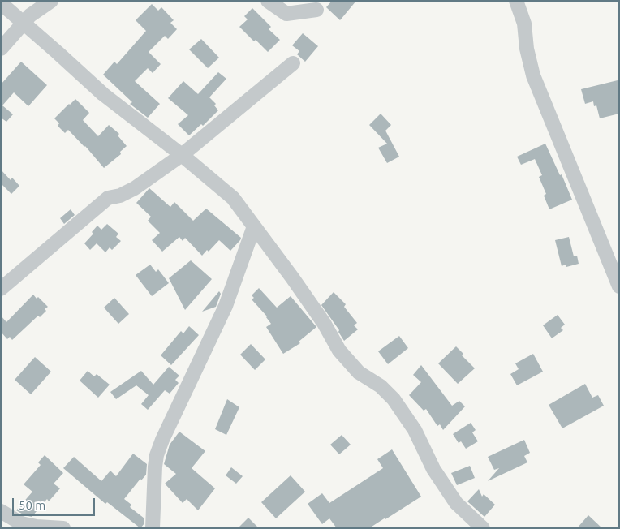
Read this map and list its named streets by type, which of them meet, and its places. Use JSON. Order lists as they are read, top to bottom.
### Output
{
  "scale_bar": "50 m"
}
